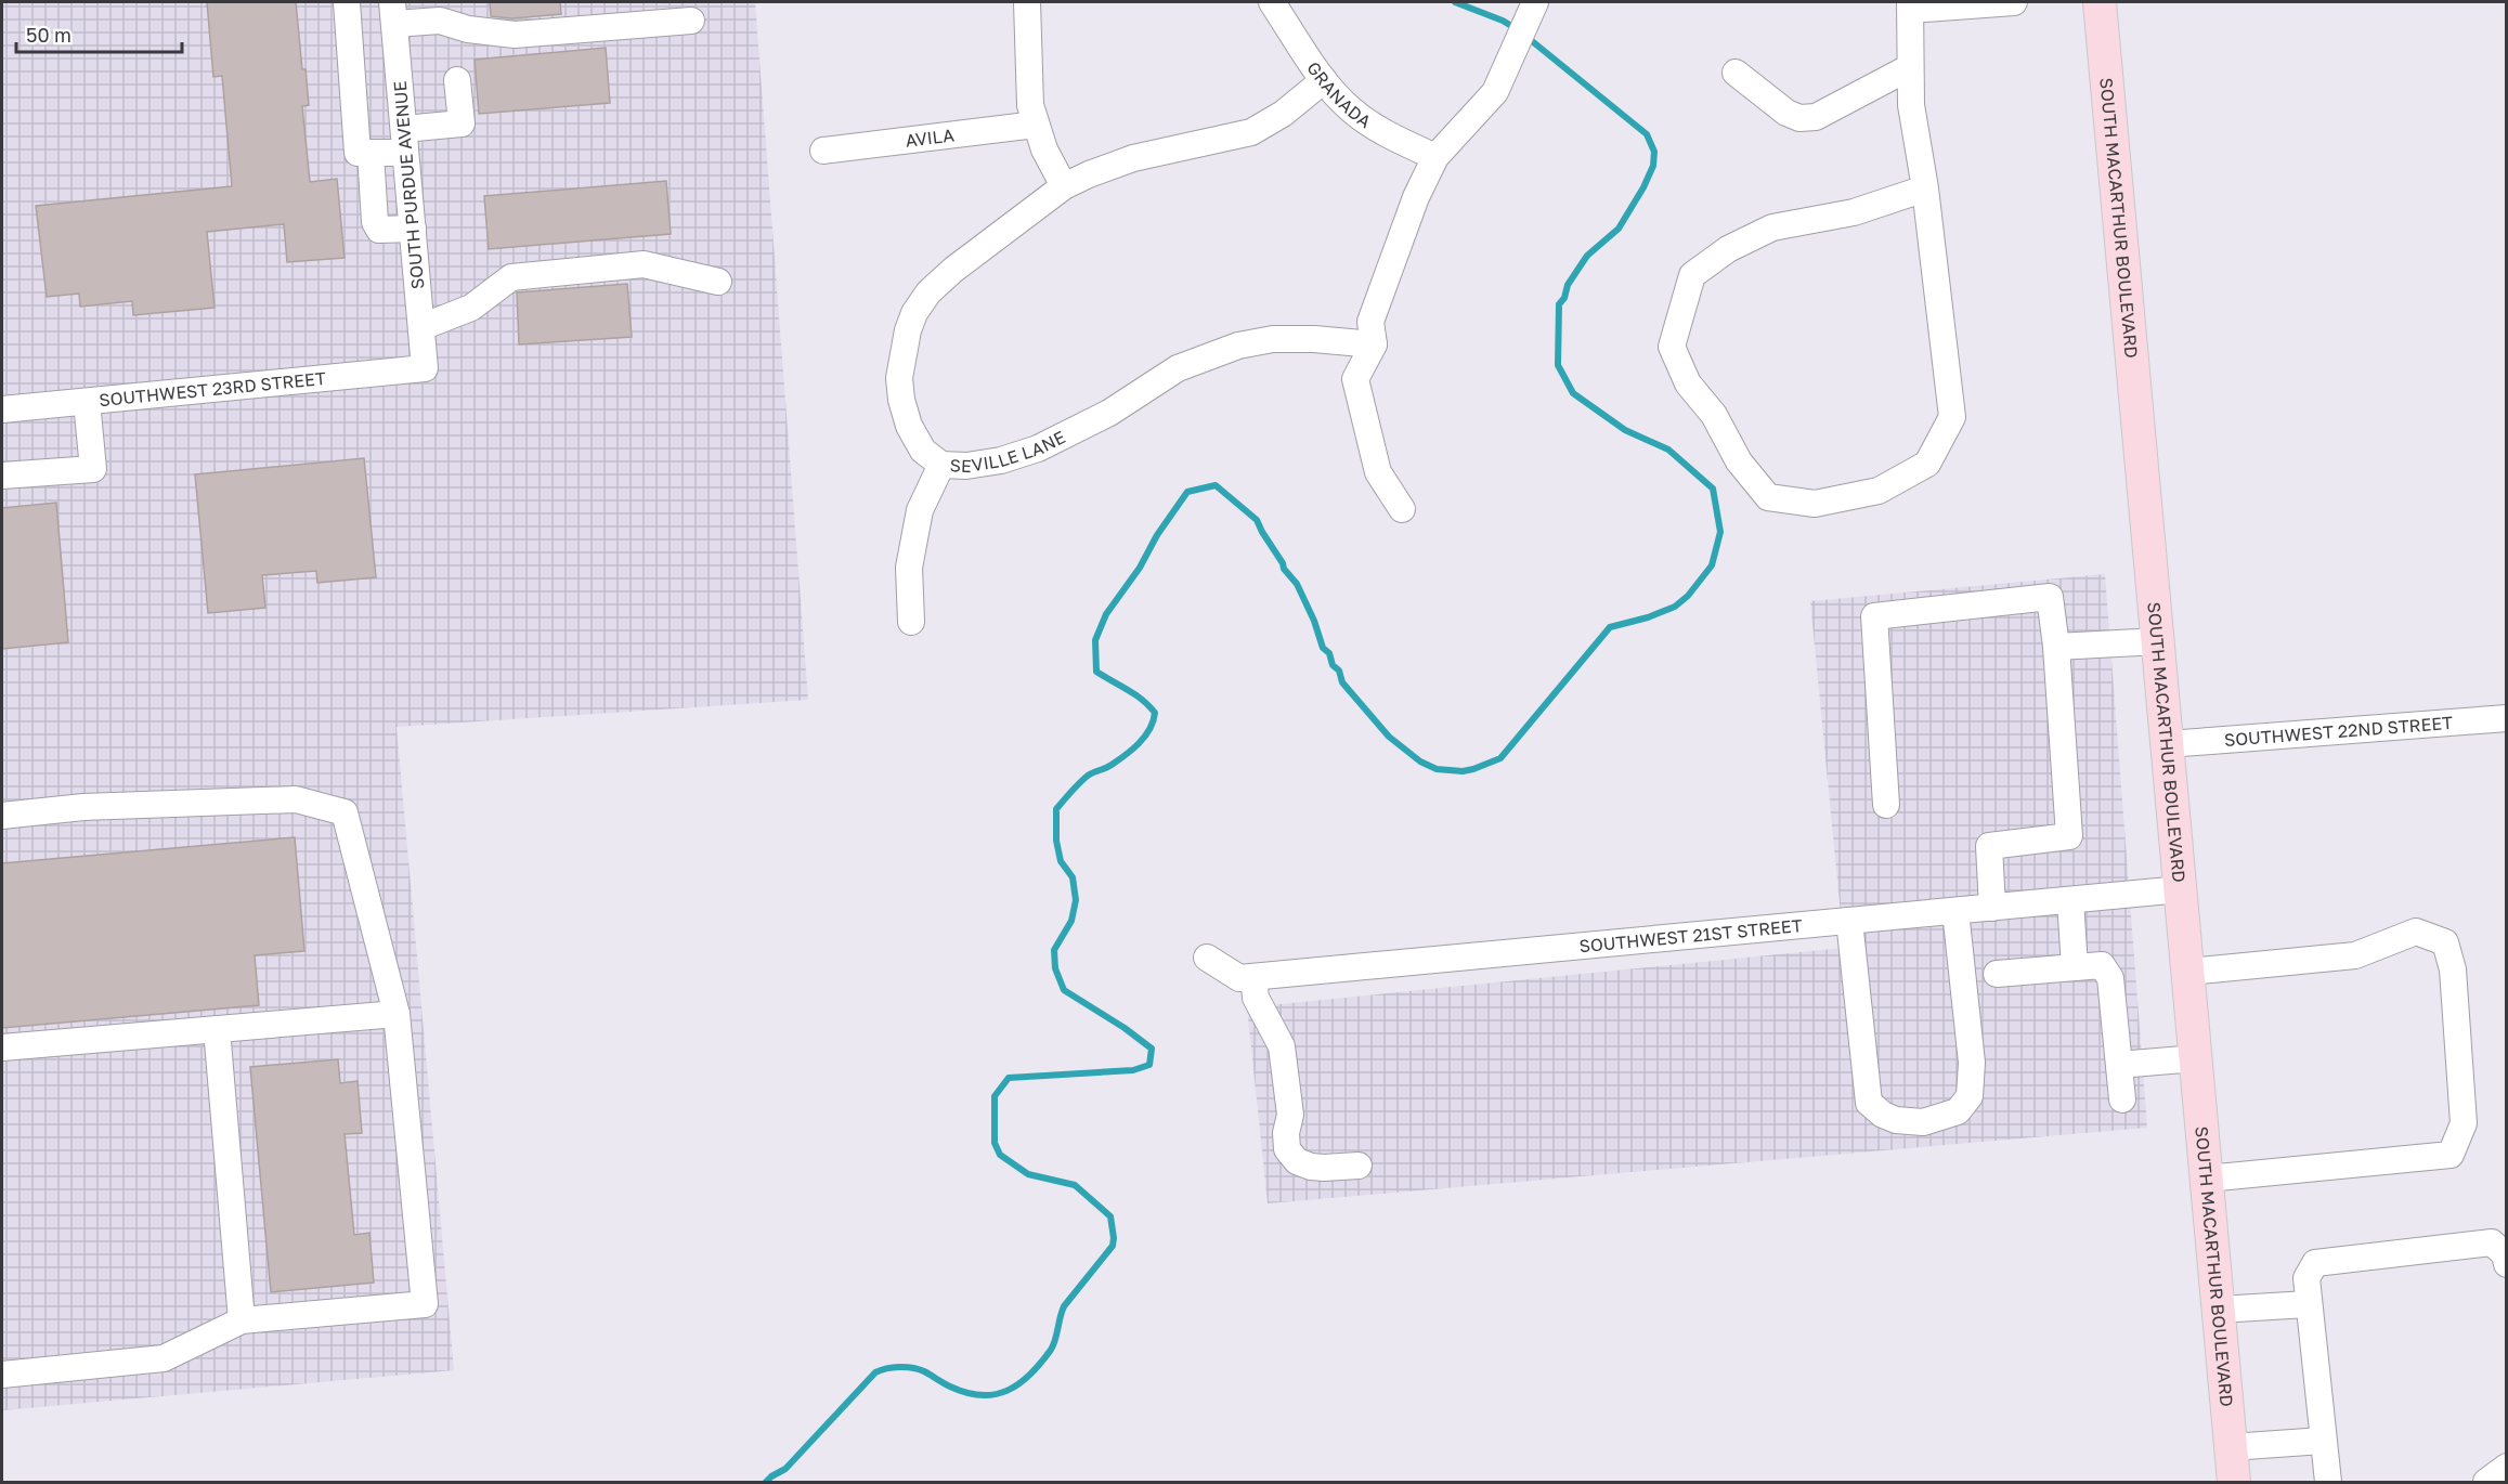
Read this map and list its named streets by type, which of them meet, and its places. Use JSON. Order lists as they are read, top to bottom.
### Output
{
  "streets": {
    "main road": ["SOUTH MACARTHUR BOULEVARD"],
    "street": [
      "GRANADA",
      "AVILA",
      "SOUTH PURDUE AVENUE",
      "SOUTHWEST 23RD STREET",
      "SEVILLE LANE",
      "SOUTHWEST 22ND STREET",
      "SOUTHWEST 21ST STREET"
    ]
  },
  "crossings": [
    ["GRANADA", "SEVILLE LANE"],
    ["SOUTH PURDUE AVENUE", "SOUTHWEST 23RD STREET"],
    ["SOUTH MACARTHUR BOULEVARD", "SOUTHWEST 22ND STREET"],
    ["SOUTH MACARTHUR BOULEVARD", "SOUTHWEST 21ST STREET"]
  ],
  "scale_bar": "50 m"
}
